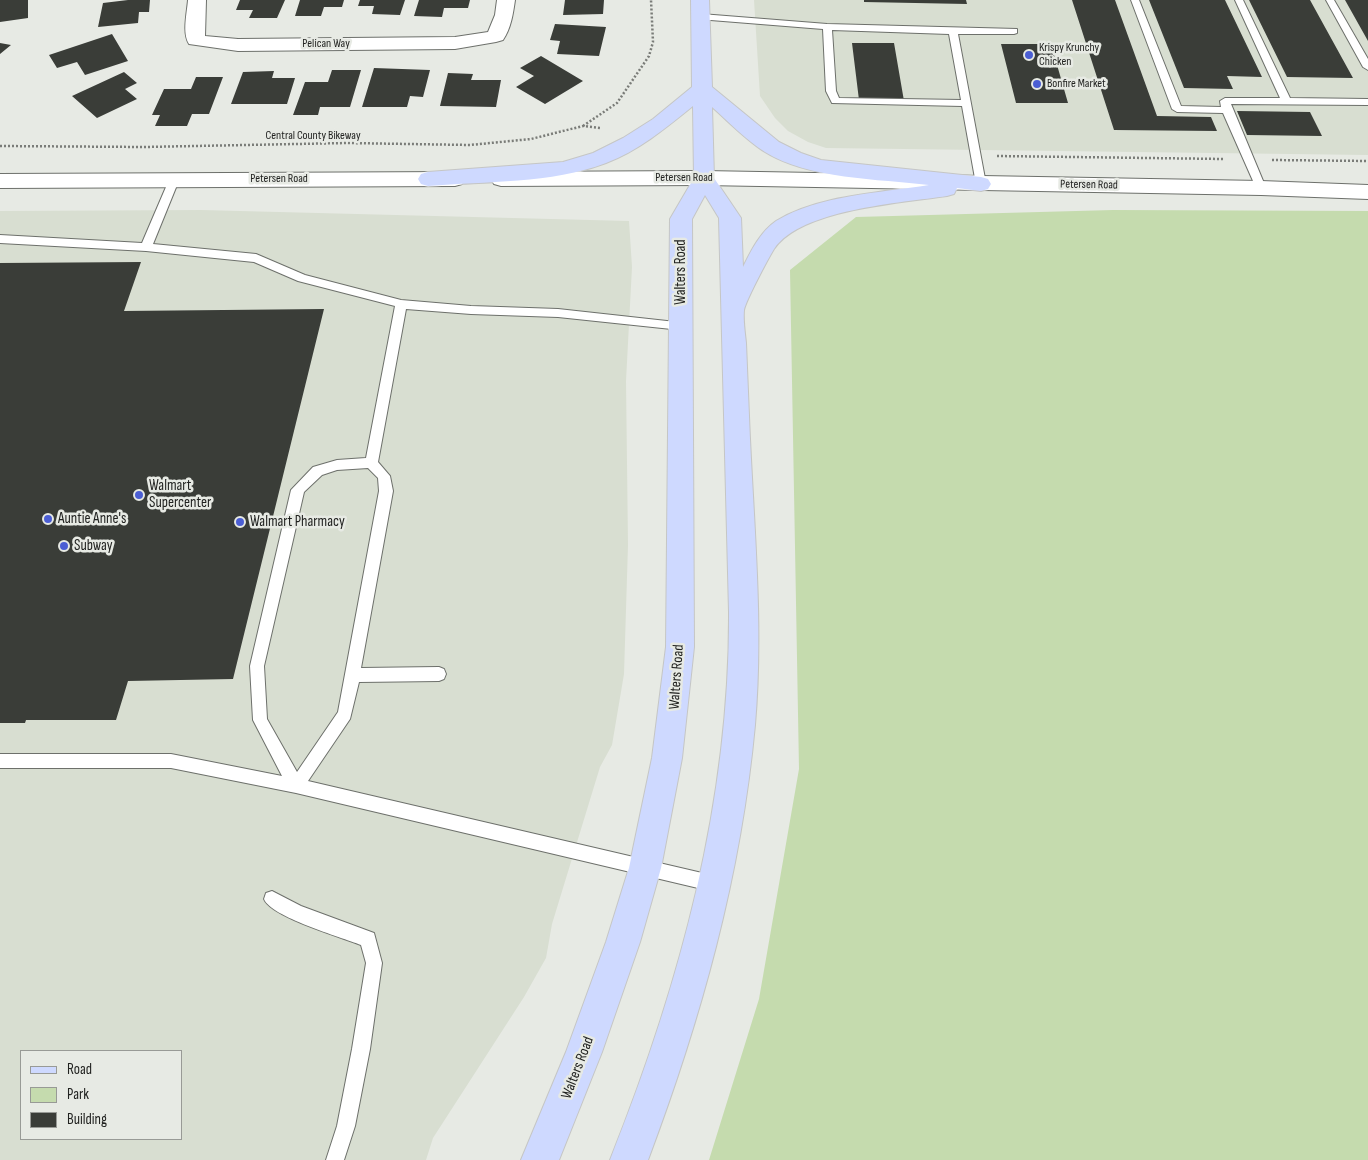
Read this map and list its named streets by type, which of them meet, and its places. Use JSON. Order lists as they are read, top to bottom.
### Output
{
  "streets": {
    "main road": ["Walters Road"],
    "street": ["Pelican Way", "Petersen Road"],
    "path": ["Central County Bikeway"]
  },
  "crossings": [
    ["Petersen Road", "Walters Road"]
  ],
  "places": [
    "Krispy Krunchy Chicken",
    "Bonfire Market",
    "Walmart Supercenter",
    "Auntie Anne's",
    "Walmart Pharmacy",
    "Subway"
  ],
  "legend": ["Road", "Park", "Building"]
}
